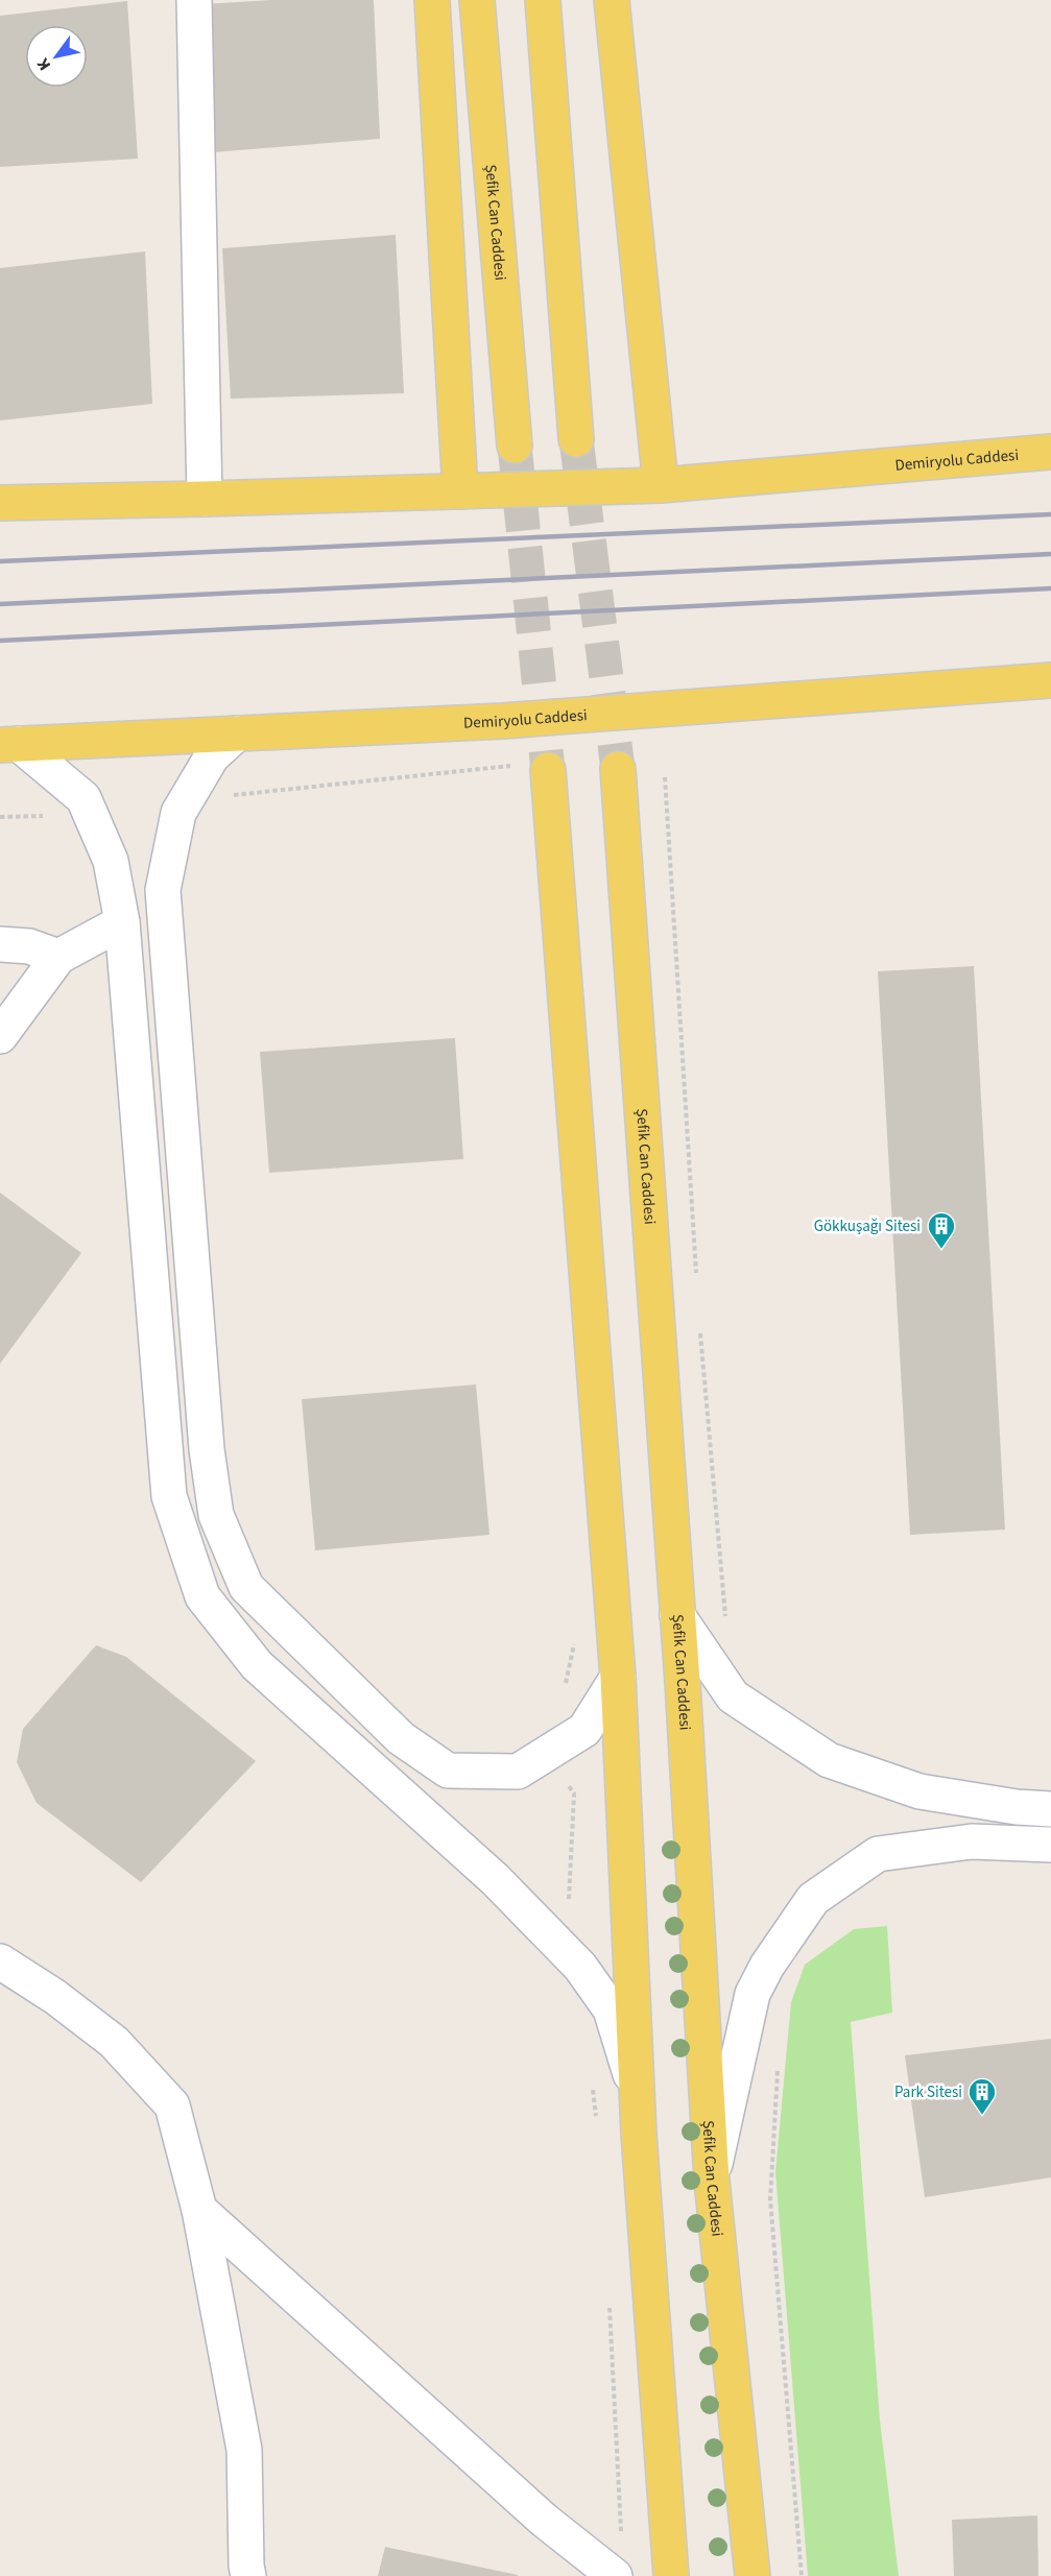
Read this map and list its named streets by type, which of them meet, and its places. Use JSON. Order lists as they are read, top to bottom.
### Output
{
  "streets": {
    "main road": ["Şefik Can Caddesi", "Demiryolu Caddesi"]
  },
  "places": {
    "building": ["Gökkuşağı Sitesi", "Park Sitesi"]
  },
  "north": "bottom left"
}
